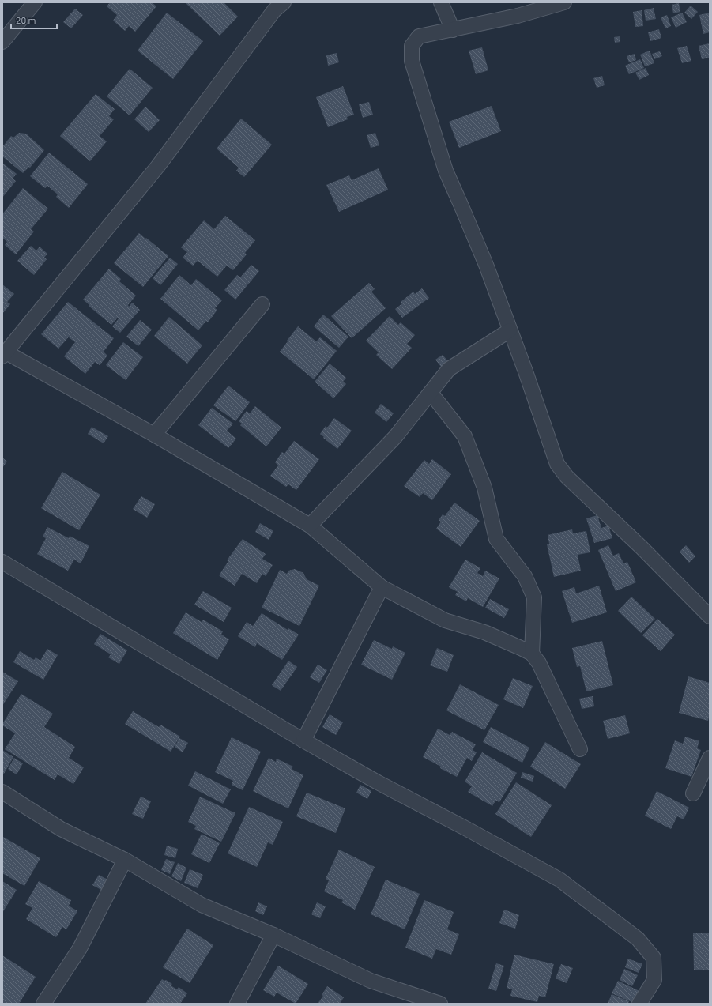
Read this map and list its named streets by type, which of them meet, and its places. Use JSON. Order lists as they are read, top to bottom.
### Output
{
  "scale_bar": "20 m"
}
